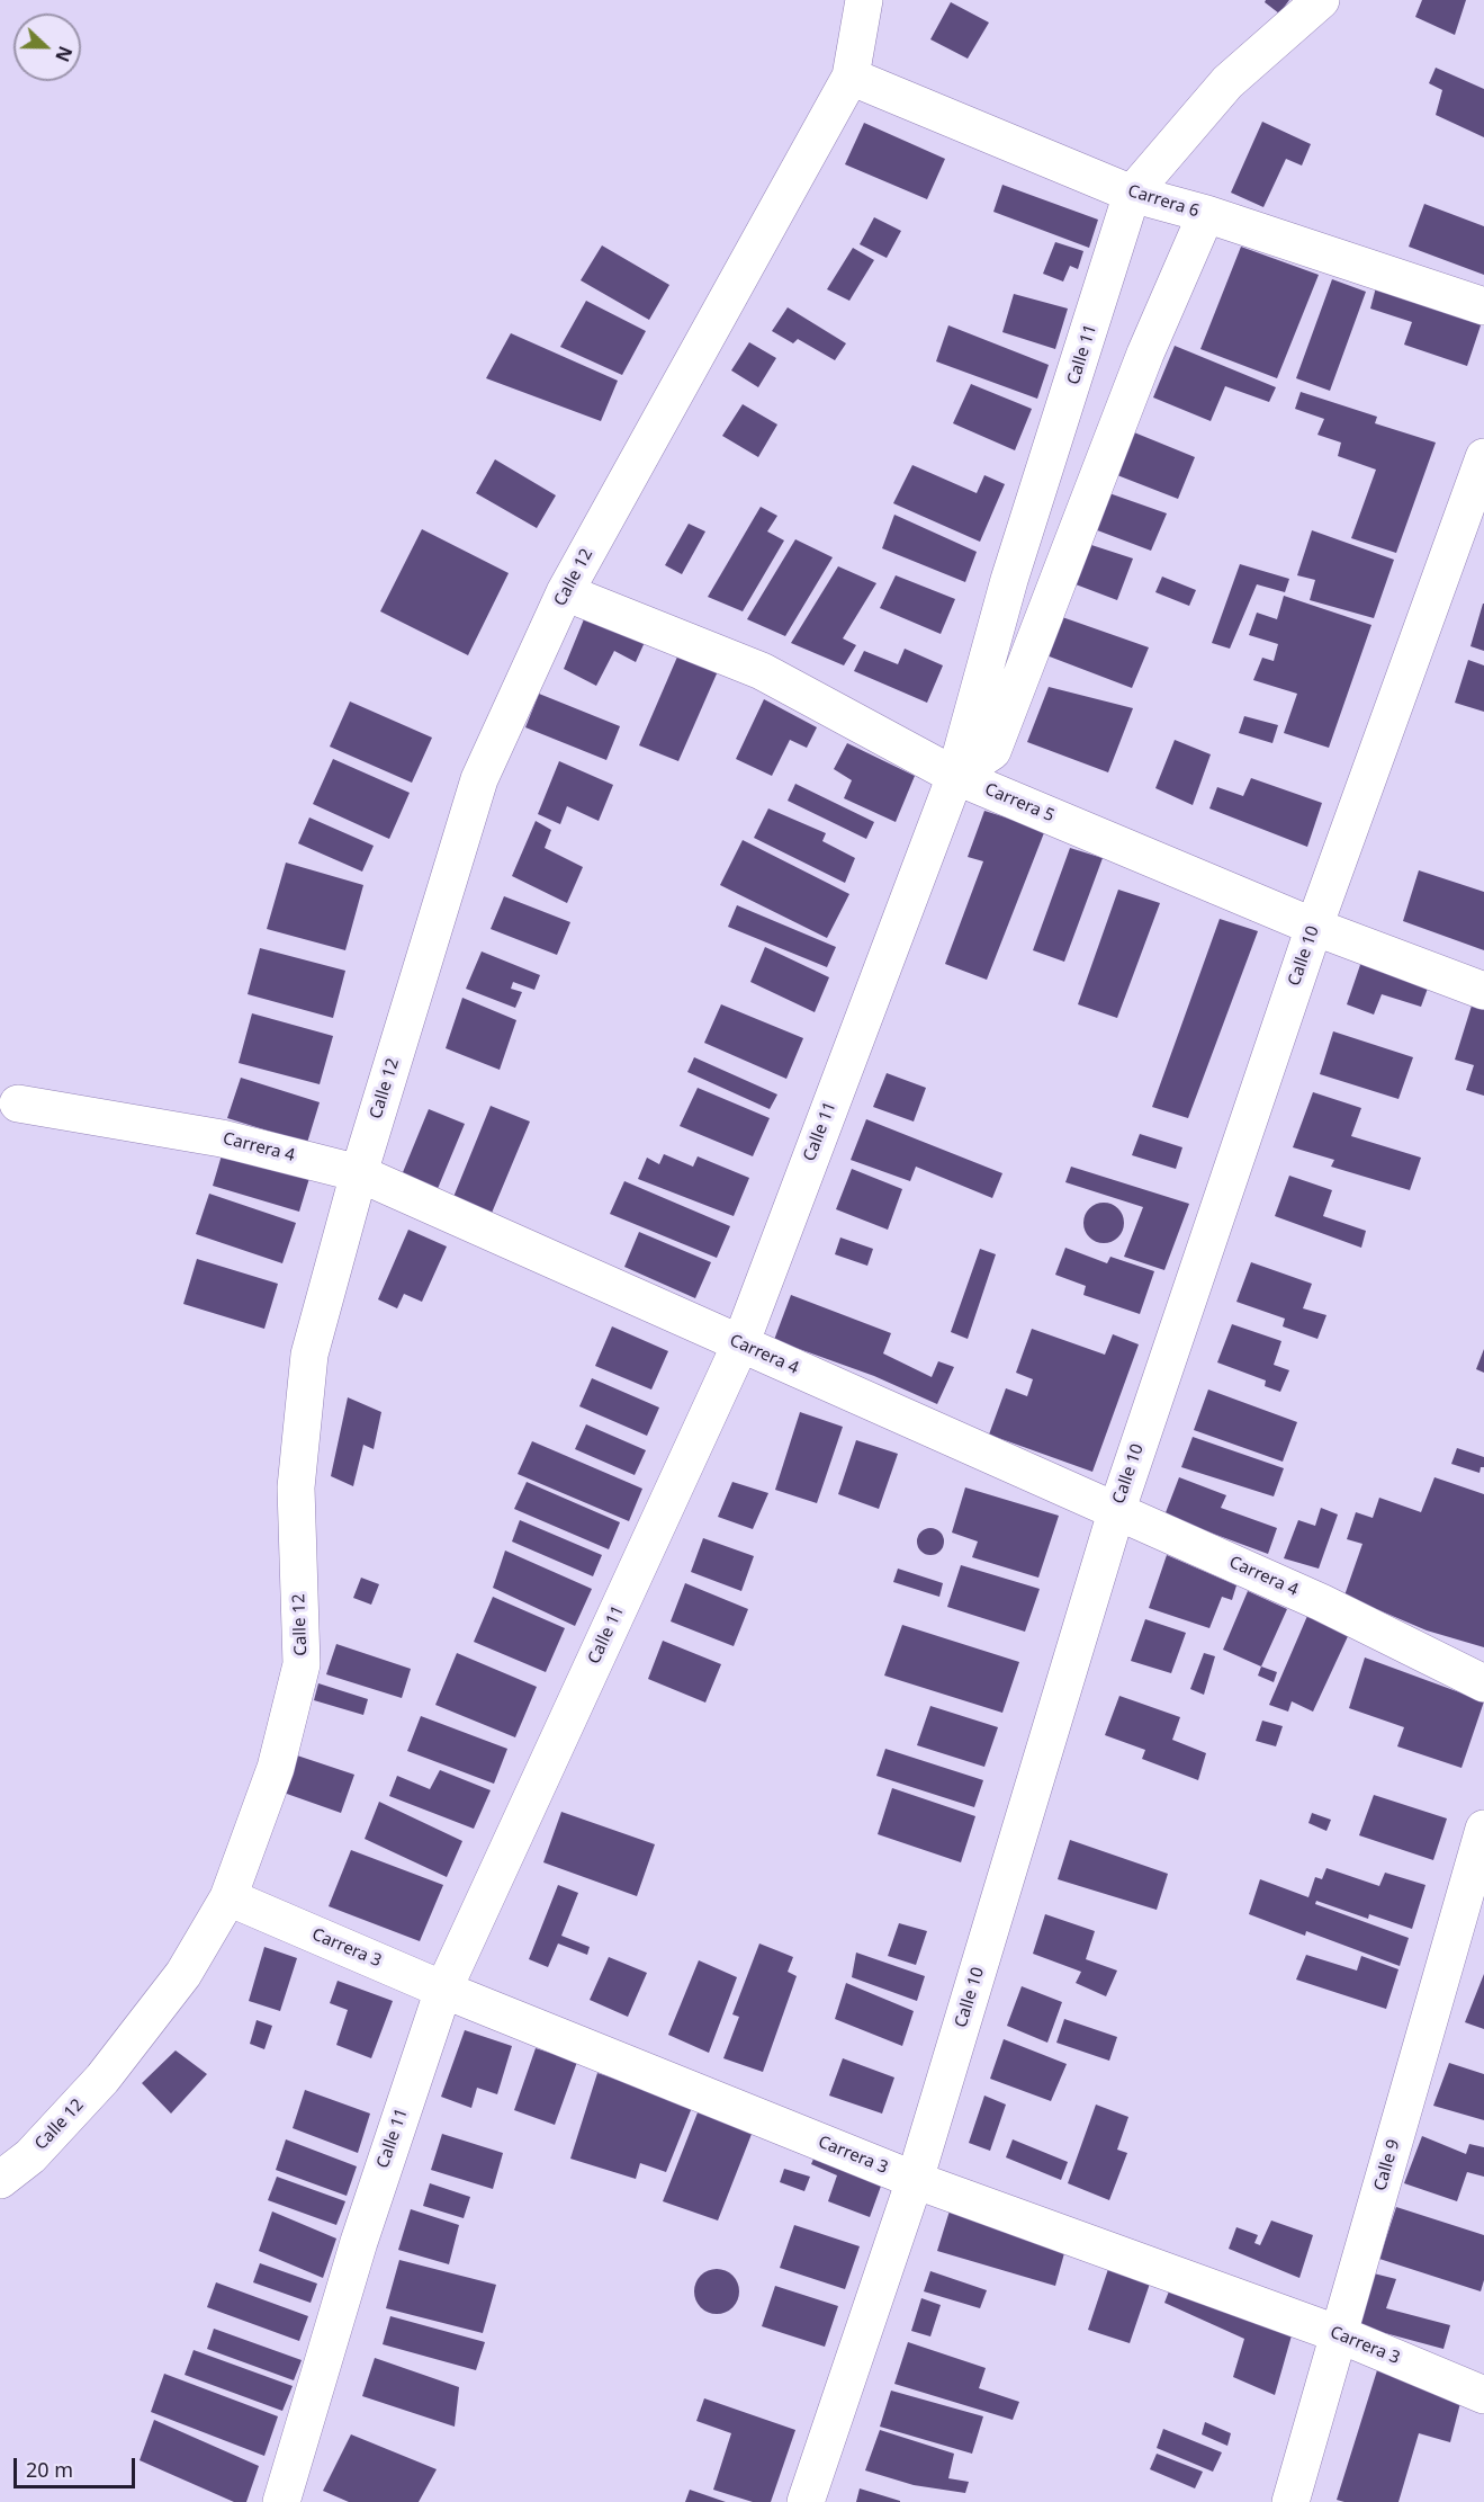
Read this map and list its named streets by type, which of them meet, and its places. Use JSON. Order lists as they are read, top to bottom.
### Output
{
  "streets": {
    "street": [
      "Carrera 6",
      "Calle 11",
      "Calle 12",
      "Carrera 5",
      "Calle 10",
      "Carrera 4",
      "Carrera 3",
      "Calle 9"
    ]
  },
  "crossings": [
    ["Carrera 6", "Calle 11"],
    ["Carrera 6", "Calle 12"],
    ["Calle 11", "Carrera 5"],
    ["Calle 11", "Carrera 4"],
    ["Calle 11", "Carrera 3"],
    ["Calle 12", "Carrera 5"],
    ["Calle 12", "Carrera 4"],
    ["Calle 12", "Carrera 3"],
    ["Carrera 5", "Calle 10"],
    ["Calle 10", "Carrera 4"],
    ["Calle 10", "Carrera 3"],
    ["Carrera 3", "Calle 9"]
  ],
  "scale_bar": "20 m",
  "north": "right"
}
